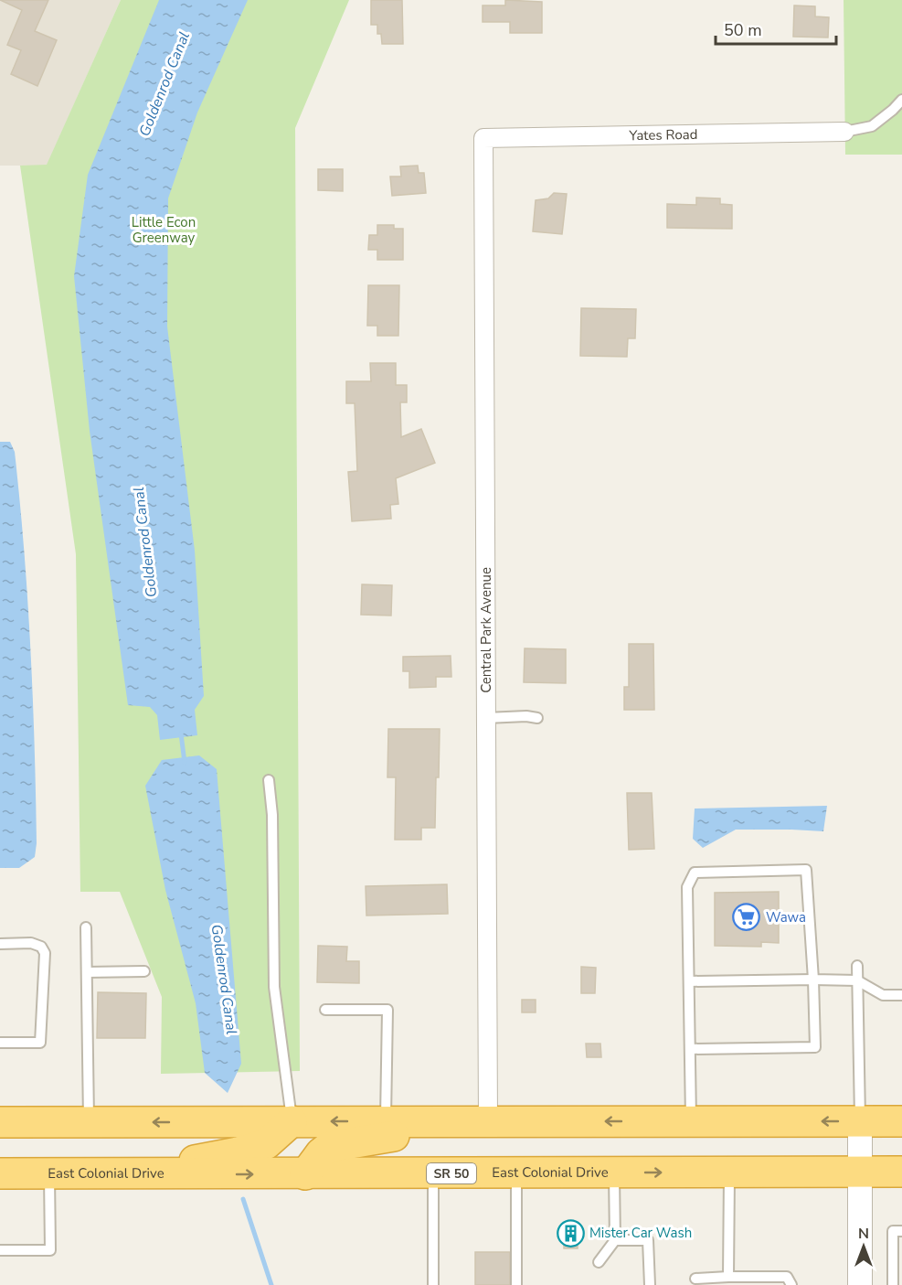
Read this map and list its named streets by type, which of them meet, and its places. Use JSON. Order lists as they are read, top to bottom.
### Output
{
  "streets": {
    "highway": ["East Colonial Drive", "SR 50"],
    "street": ["Yates Road", "Central Park Avenue"]
  },
  "crossings": [
    ["Yates Road", "Central Park Avenue"]
  ],
  "water": ["Goldenrod Canal"],
  "parks": ["Little Econ Greenway"],
  "places": {
    "supermarket": ["Wawa"],
    "building": ["Mister Car Wash"]
  },
  "scale_bar": "50 m",
  "north": "top"
}
